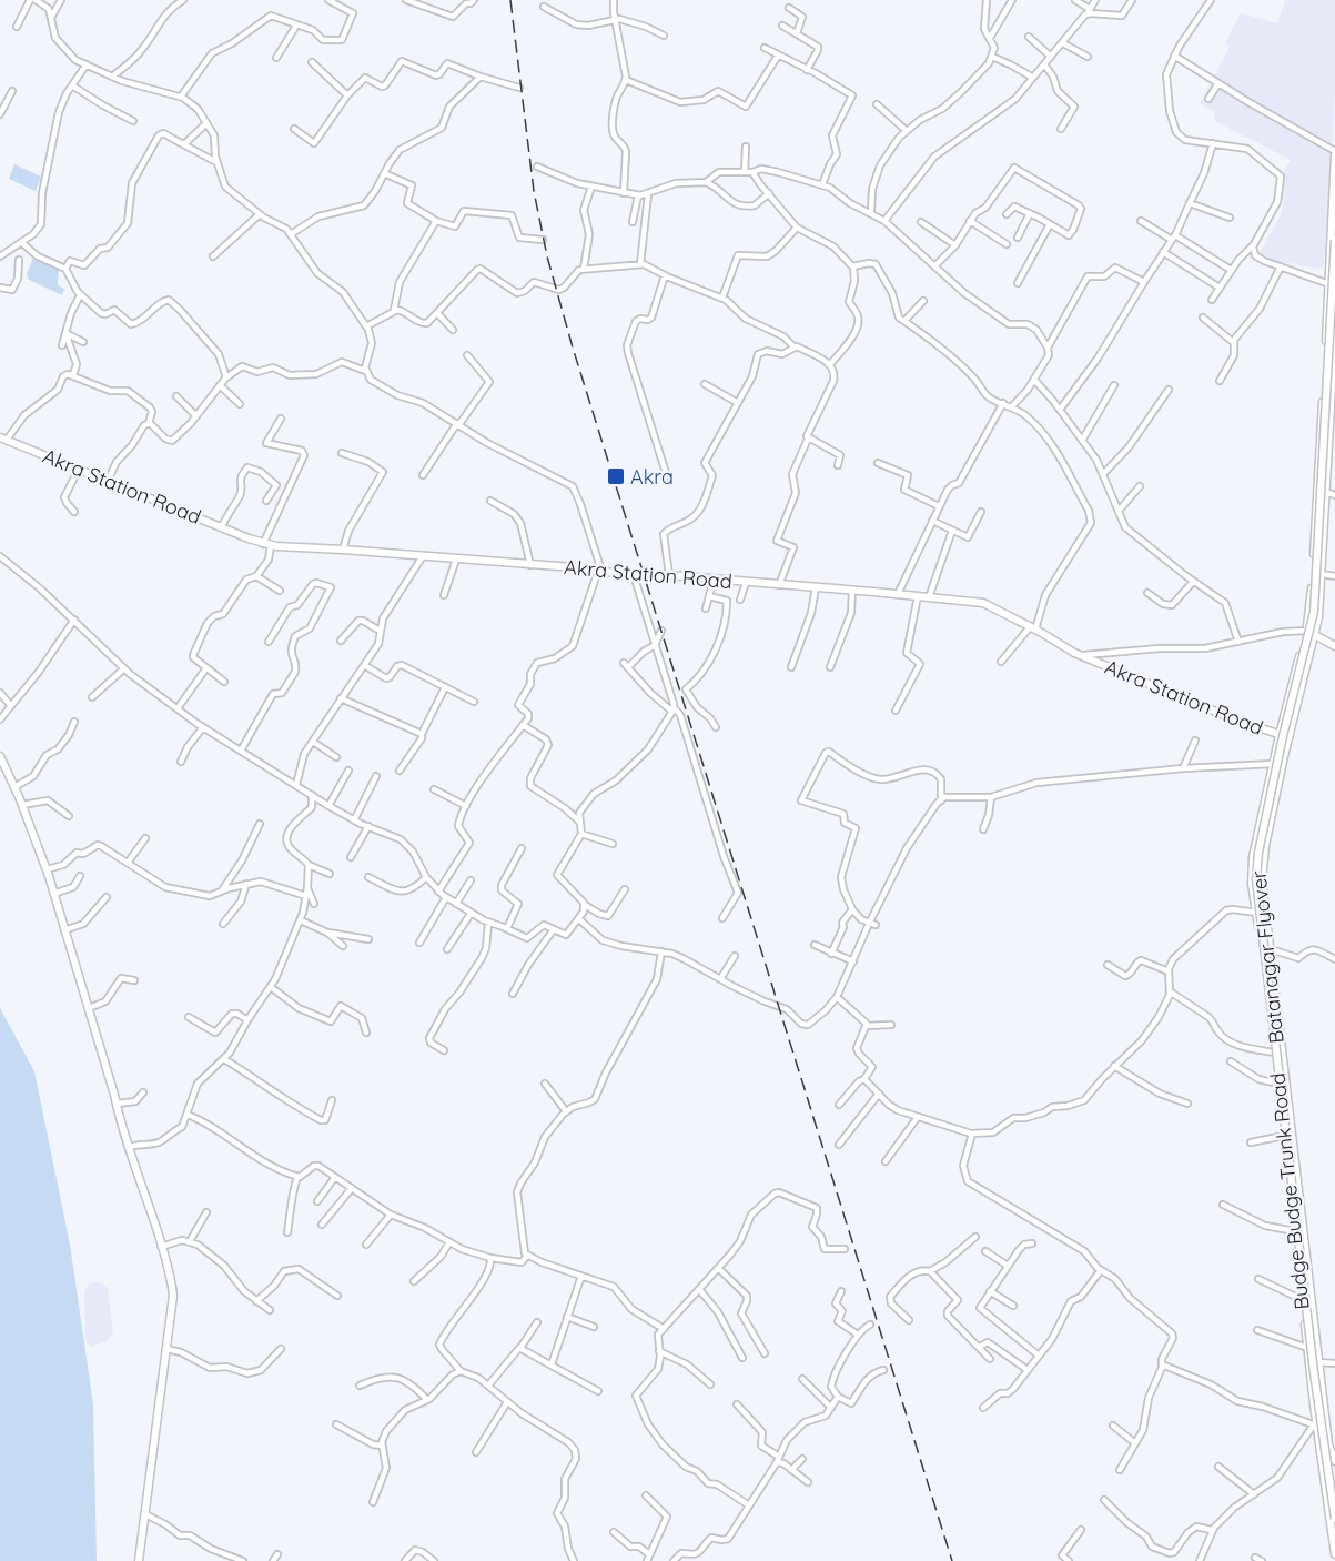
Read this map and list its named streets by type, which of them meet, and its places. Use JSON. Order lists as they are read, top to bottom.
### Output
{
  "streets": {
    "street": ["Akra Station Road", "Batanagar Flyover", "Budge Budge Trunk Road"]
  },
  "crossings": [
    ["Akra Station Road", "Budge Budge Trunk Road"]
  ],
  "places": {
    "transit": ["Akra"]
  }
}
